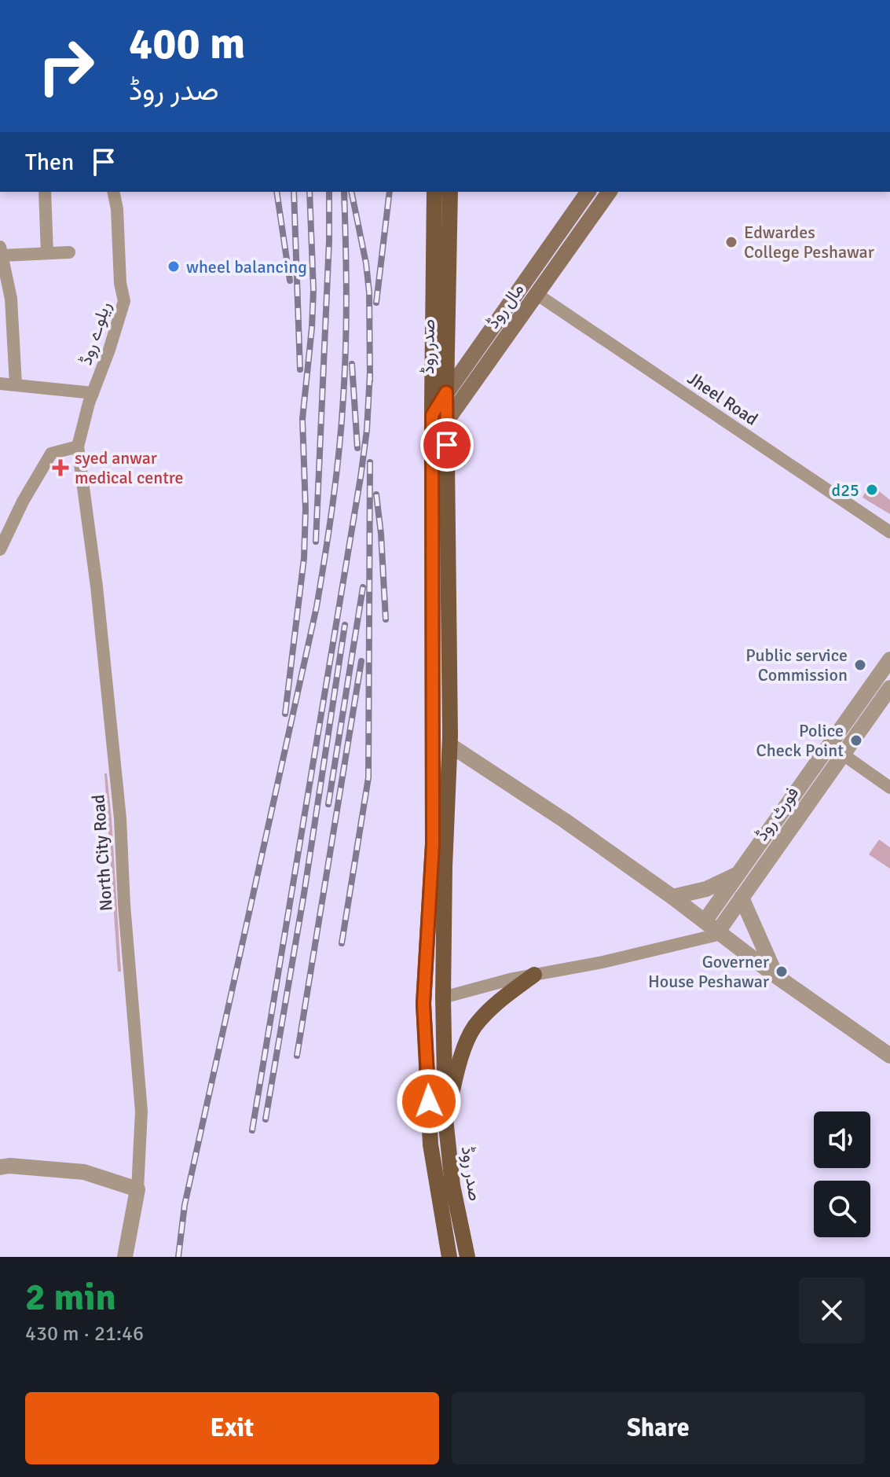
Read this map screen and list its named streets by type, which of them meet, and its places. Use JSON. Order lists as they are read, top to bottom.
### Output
{
  "streets": {
    "main road": ["مال روڈ", "صدر روڈ"],
    "street": [
      "ریلوے روڈ",
      "Jheel Road",
      "فورٹ روڈ",
      "North City Road"
    ]
  },
  "crossings": [
    ["مال روڈ", "صدر روڈ"],
    ["مال روڈ", "Jheel Road"],
    ["ریلوے روڈ", "North City Road"]
  ],
  "places": {
    "other": [
      "Edwardes College Peshawar",
      "wheel balancing",
      "d25",
      "Public service Commission",
      "Police Check Point",
      "Governer House Peshawar"
    ],
    "health": ["syed anwar medical centre"]
  },
  "page": {
    "turn": ["400 m", "صدر روڈ"],
    "then": "Then",
    "heading": ["2 min", "430 m · 21:46"],
    "buttons": ["Exit", "Share"]
  }
}
